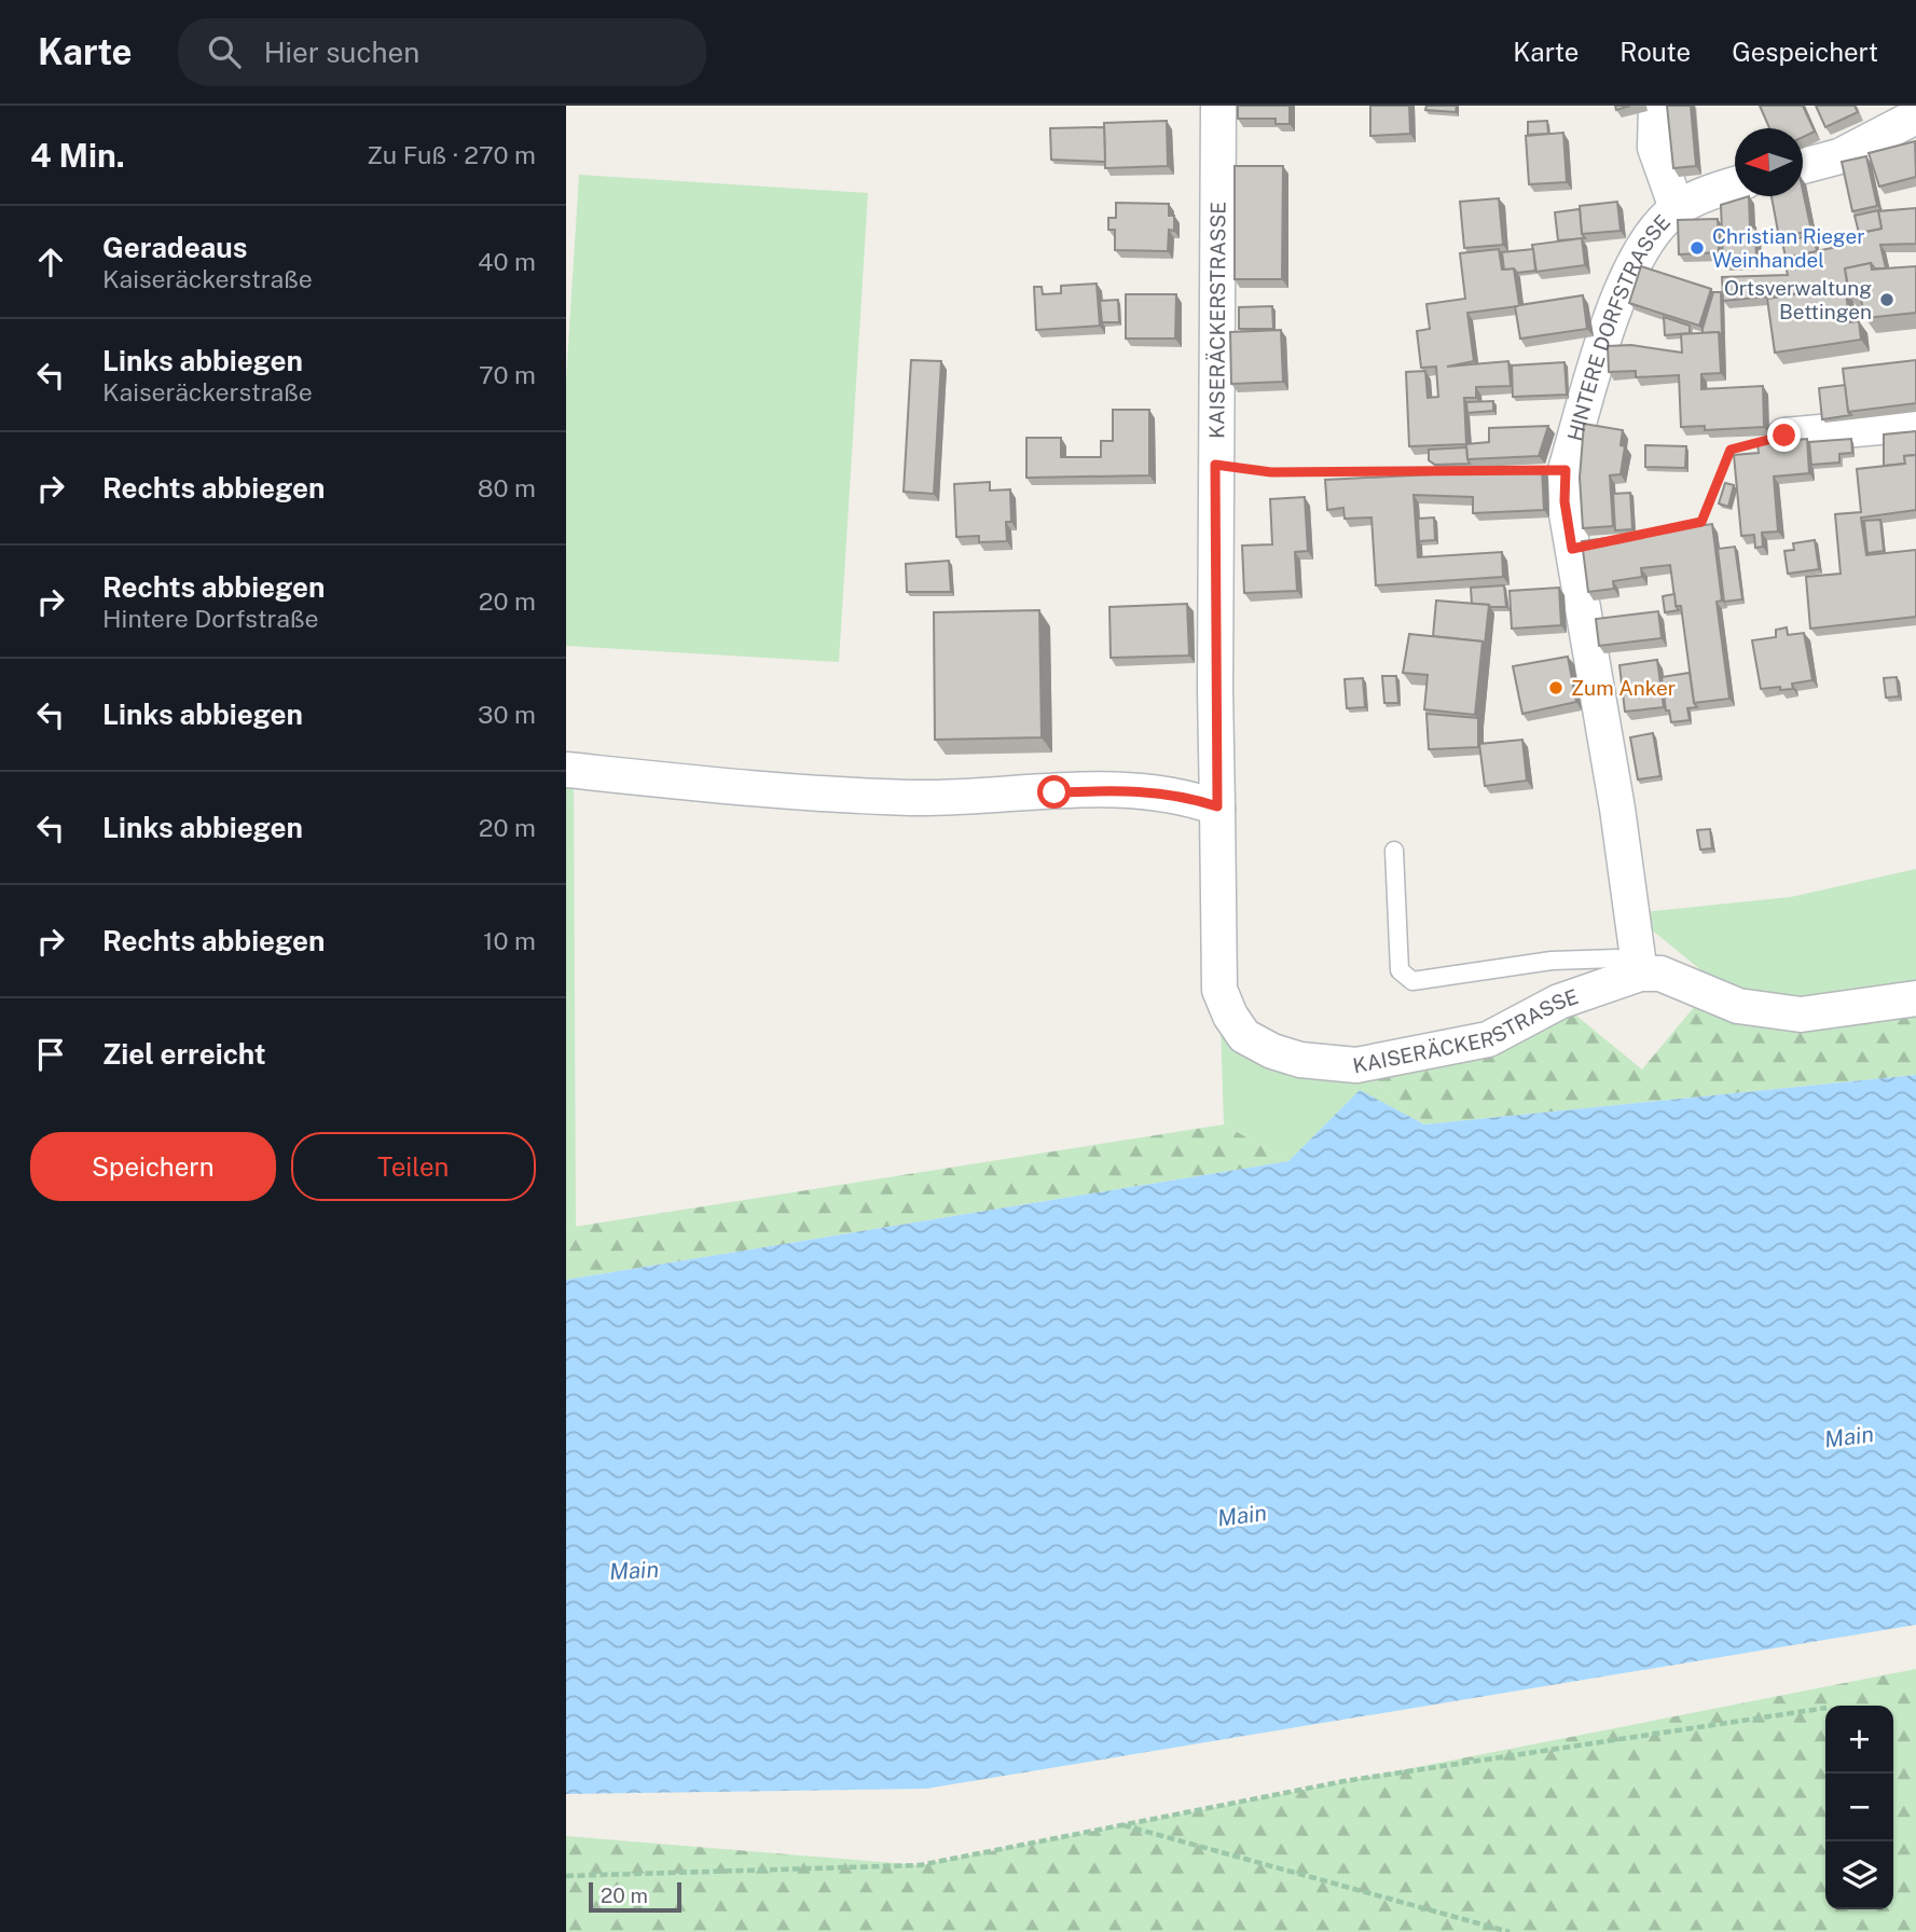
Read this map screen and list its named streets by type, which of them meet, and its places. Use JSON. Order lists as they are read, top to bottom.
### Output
{
  "streets": {
    "street": ["KAISERÄCKERSTRASSE", "HINTERE DORFSTRASSE"]
  },
  "crossings": [
    ["KAISERÄCKERSTRASSE", "HINTERE DORFSTRASSE"]
  ],
  "water": ["Main"],
  "places": ["Christian Rieger Weinhandel", "Ortsverwaltung Bettingen", "Zum Anker"],
  "scale_bar": "20 m",
  "north": "left",
  "page": {
    "header": "Karte",
    "search": "Hier suchen",
    "nav": ["Karte", "Route", "Gespeichert"],
    "heading": ["4 Min.", "Zu Fuß · 270 m"],
    "list": [
      ["Geradeaus", "Kaiseräckerstraße", "40 m"],
      ["Links abbiegen", "Kaiseräckerstraße", "70 m"],
      ["Rechts abbiegen", "80 m"],
      ["Rechts abbiegen", "Hintere Dorfstraße", "20 m"],
      ["Links abbiegen", "30 m"],
      ["Links abbiegen", "20 m"],
      ["Rechts abbiegen", "10 m"],
      "Ziel erreicht"
    ],
    "buttons": ["Speichern", "Teilen"],
    "map_buttons": ["+", "−"],
    "scale": "20 m"
  }
}
